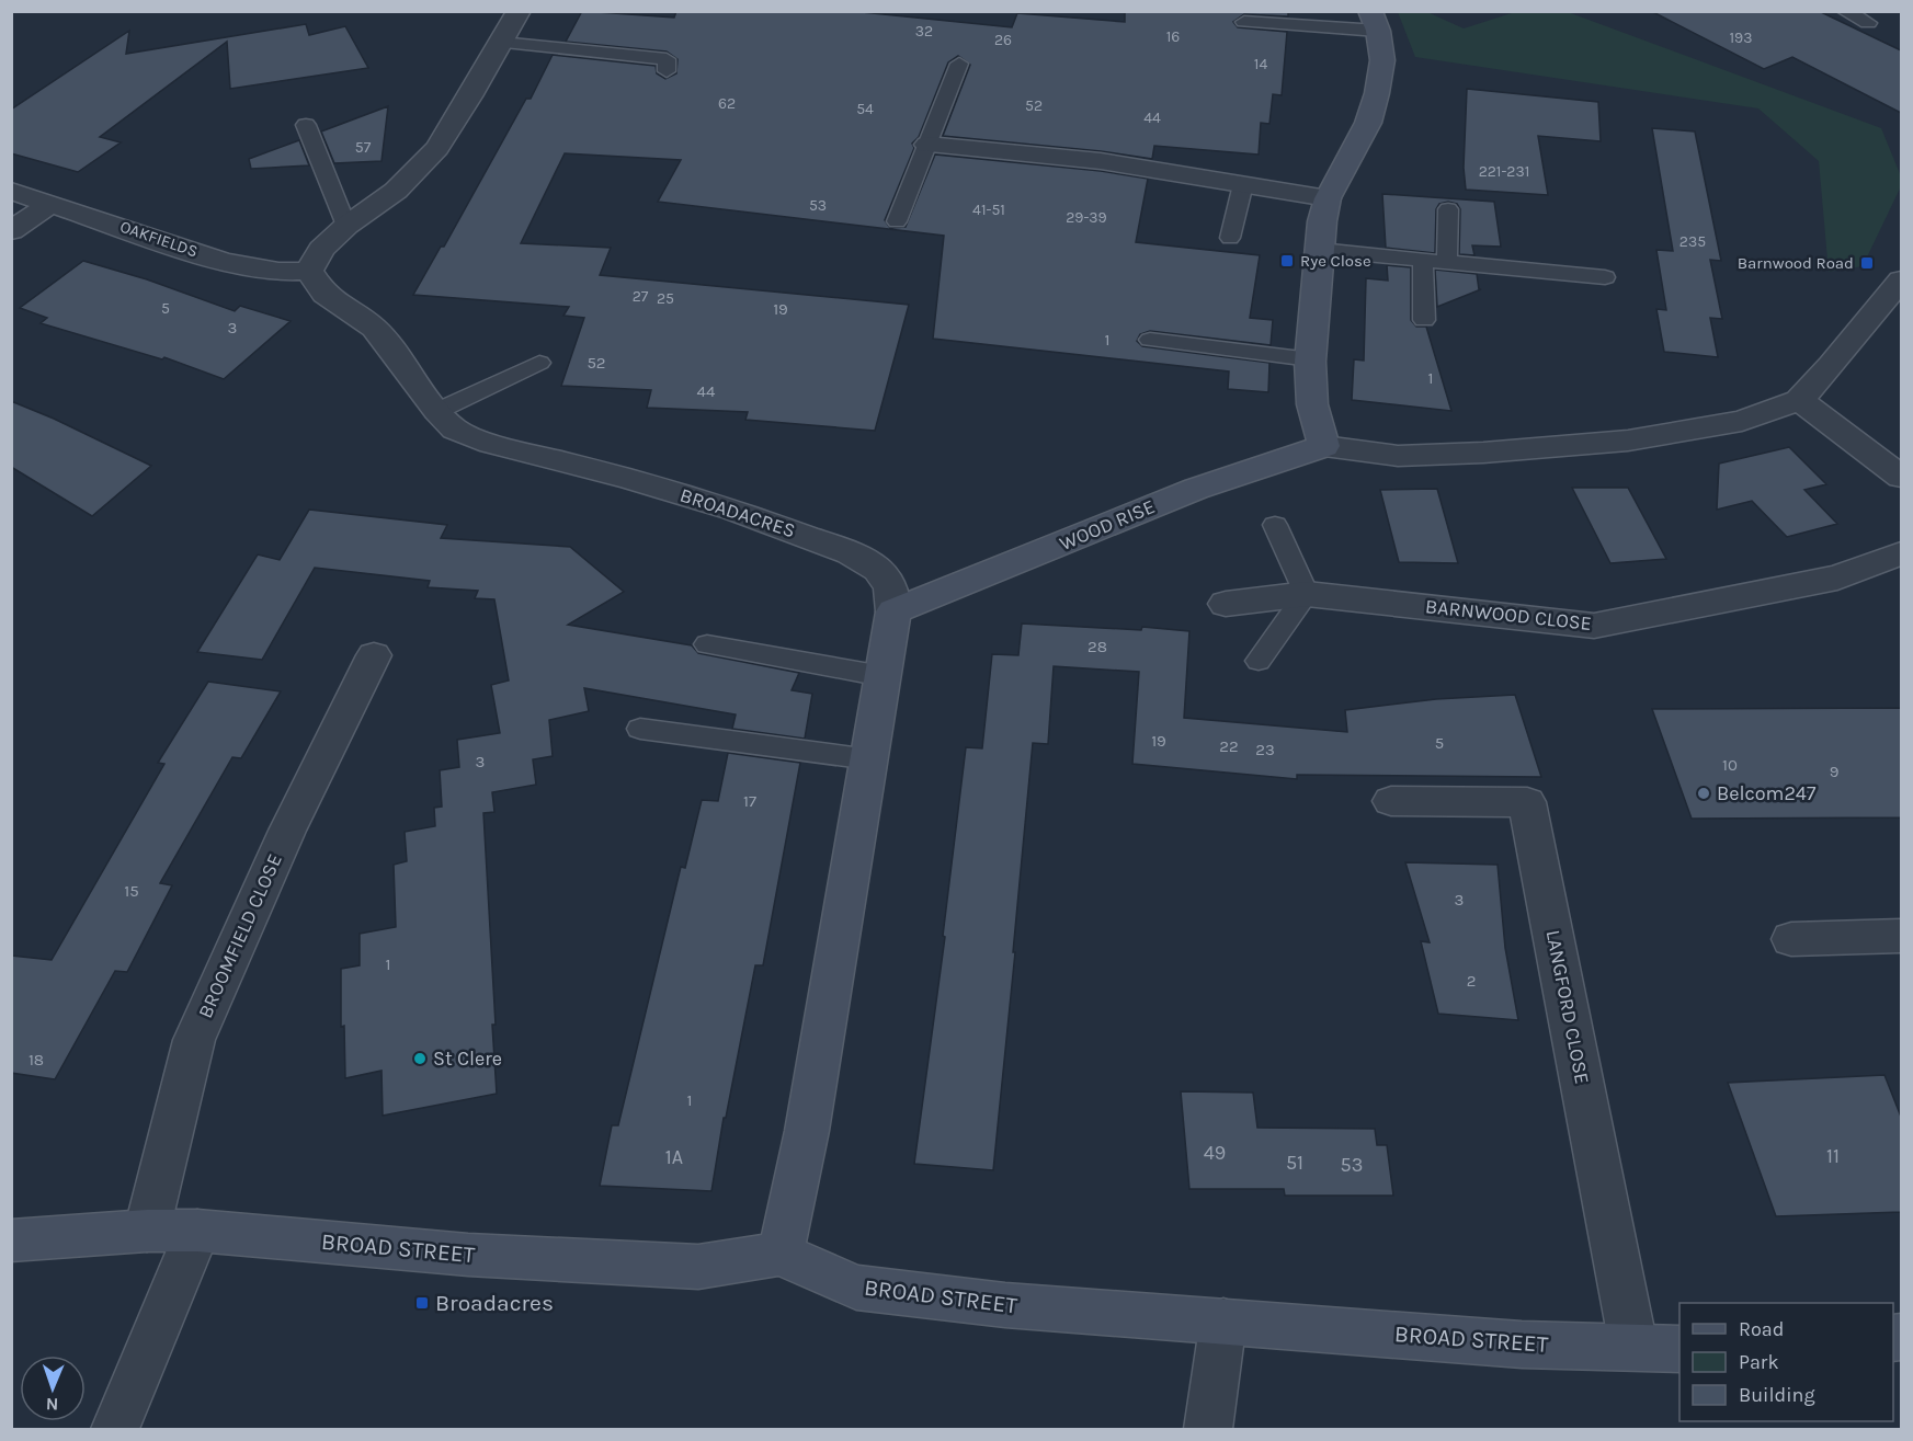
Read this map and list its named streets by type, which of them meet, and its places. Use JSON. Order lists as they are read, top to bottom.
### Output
{
  "streets": {
    "street": [
      "OAKFIELDS",
      "BROADACRES",
      "WOOD RISE",
      "BARNWOOD CLOSE",
      "BROOMFIELD CLOSE",
      "LANGFORD CLOSE",
      "BROAD STREET"
    ]
  },
  "crossings": [
    ["OAKFIELDS", "BROADACRES"],
    ["BROADACRES", "WOOD RISE"],
    ["BROADACRES", "BROAD STREET"],
    ["BROOMFIELD CLOSE", "BROAD STREET"],
    ["LANGFORD CLOSE", "BROAD STREET"]
  ],
  "places": {
    "transit": ["Rye Close", "Barnwood Road", "Broadacres"],
    "other": ["Belcom247", "St Clere"]
  },
  "house_numbers": [
    "32",
    "16",
    "193",
    "26",
    "14",
    "62",
    "52",
    "54",
    "44",
    "57",
    "221-231",
    "53",
    "41-51",
    "29-39",
    "235",
    "27",
    "25",
    "5",
    "19",
    "3",
    "1",
    "52",
    "1",
    "44",
    "28",
    "19",
    "5",
    "22",
    "23",
    "3",
    "10",
    "9",
    "17",
    "15",
    "3",
    "1",
    "2",
    "18",
    "1",
    "49",
    "11",
    "1A",
    "51",
    "53"
  ],
  "legend": ["Road", "Park", "Building"],
  "north": "bottom"
}
